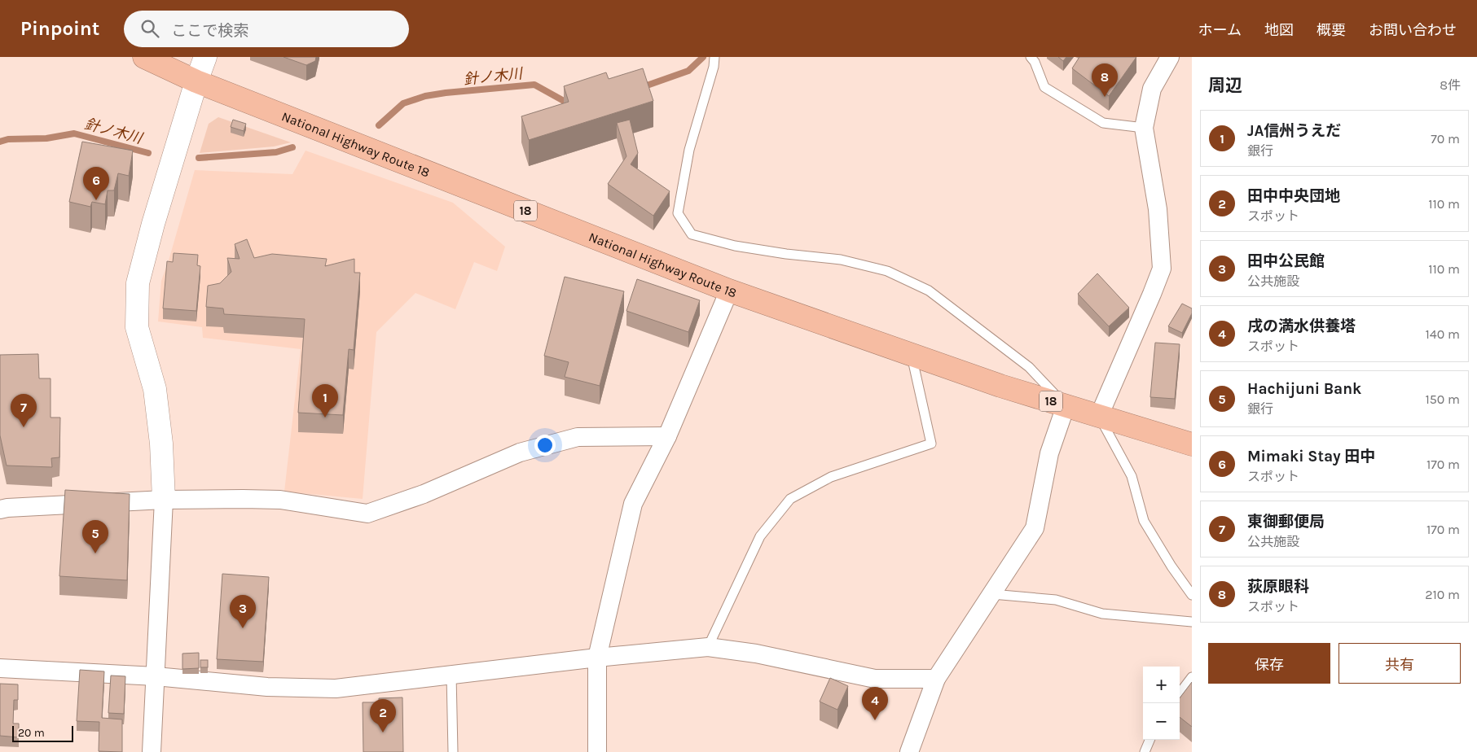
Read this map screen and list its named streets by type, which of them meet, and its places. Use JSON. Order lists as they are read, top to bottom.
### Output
{
  "streets": {
    "highway": ["National Highway Route 18", "18"]
  },
  "water": ["針ノ木川"],
  "scale_bar": "20 m",
  "page": {
    "header": "Pinpoint",
    "search": "ここで検索",
    "nav": [
      "ホーム",
      "地図",
      "概要",
      "お問い合わせ"
    ],
    "heading": ["周辺", "8件"],
    "pins": [
      "8",
      "6",
      "1",
      "7",
      "5",
      "3",
      "4",
      "2"
    ],
    "list": [
      {
        "mark": "1",
        "name": "JA信州うえだ",
        "note": "銀行",
        "value": "70 m"
      },
      {
        "mark": "2",
        "name": "田中中央団地",
        "note": "スポット",
        "value": "110 m"
      },
      {
        "mark": "3",
        "name": "田中公民館",
        "note": "公共施設",
        "value": "110 m"
      },
      {
        "mark": "4",
        "name": "戌の満水供養塔",
        "note": "スポット",
        "value": "140 m"
      },
      {
        "mark": "5",
        "name": "Hachijuni Bank",
        "note": "銀行",
        "value": "150 m"
      },
      {
        "mark": "6",
        "name": "Mimaki Stay 田中",
        "note": "スポット",
        "value": "170 m"
      },
      {
        "mark": "7",
        "name": "東御郵便局",
        "note": "公共施設",
        "value": "170 m"
      },
      {
        "mark": "8",
        "name": "荻原眼科",
        "note": "スポット",
        "value": "210 m"
      }
    ],
    "buttons": ["保存", "共有"],
    "map_buttons": ["+", "−"],
    "scale": "20 m"
  }
}
